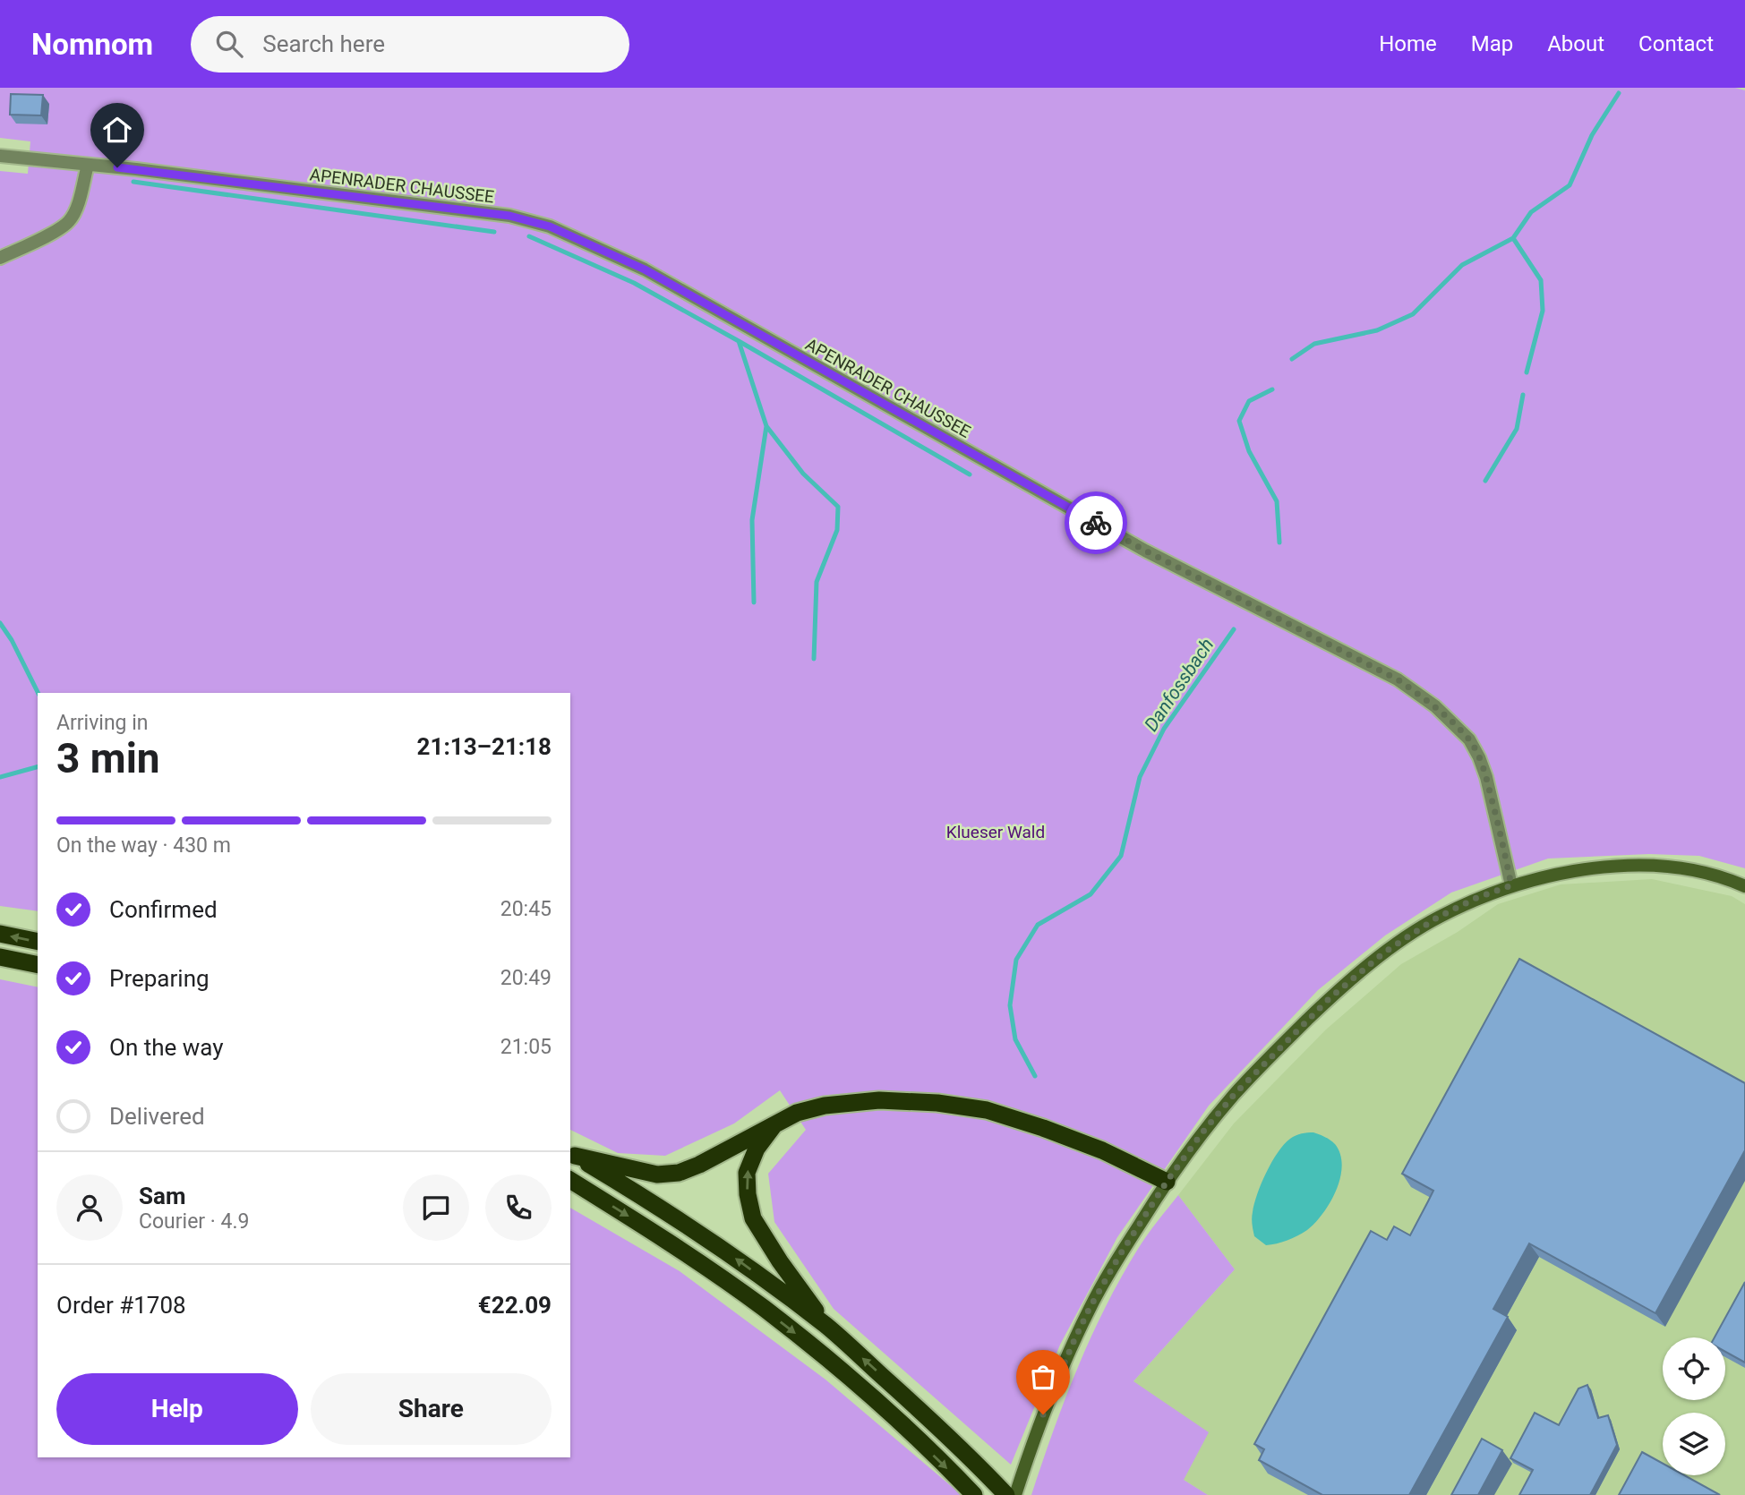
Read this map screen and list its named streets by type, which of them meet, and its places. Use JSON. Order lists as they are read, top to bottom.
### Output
{
  "streets": {
    "street": ["APENRADER CHAUSSEE"]
  },
  "water": ["Danfossbach"],
  "parks": ["Klueser Wald"],
  "page": {
    "header": "Nomnom",
    "search": "Search here",
    "nav": [
      "Home",
      "Map",
      "About",
      "Contact"
    ],
    "heading": ["3 min", "Arriving in", "21:13–21:18"],
    "panel": [
      "Sam",
      "Courier · 4.9",
      "Order #1708",
      "€22.09"
    ],
    "bar": "On the way · 430 m",
    "list": [
      ["Confirmed", "20:45"],
      ["Preparing", "20:49"],
      ["On the way", "21:05"],
      "Delivered"
    ],
    "buttons": ["Help", "Share"]
  }
}
